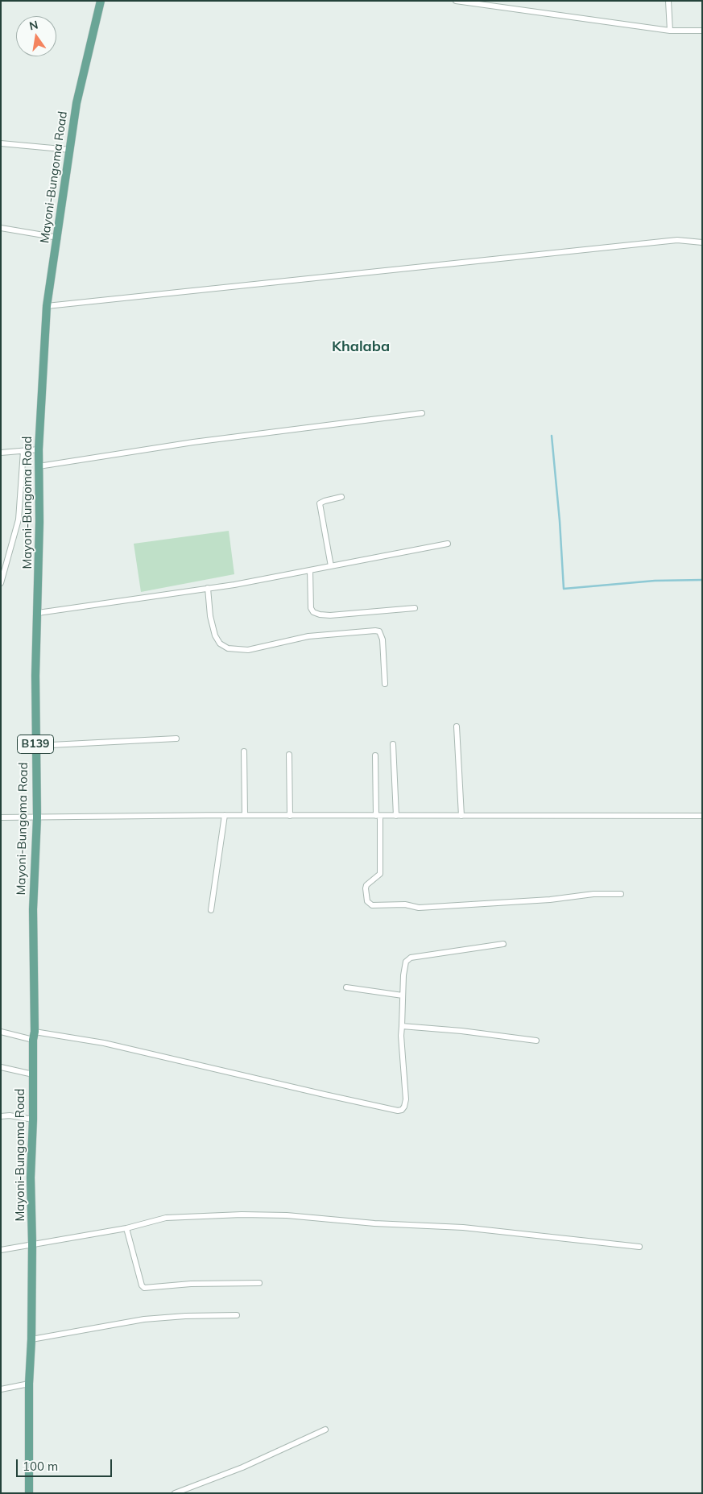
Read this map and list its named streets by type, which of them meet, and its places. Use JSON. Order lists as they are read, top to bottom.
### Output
{
  "streets": {
    "main road": ["Mayoni-Bungoma Road", "B139"]
  },
  "districts": ["Khalaba"],
  "scale_bar": "100 m",
  "north": "top"
}
